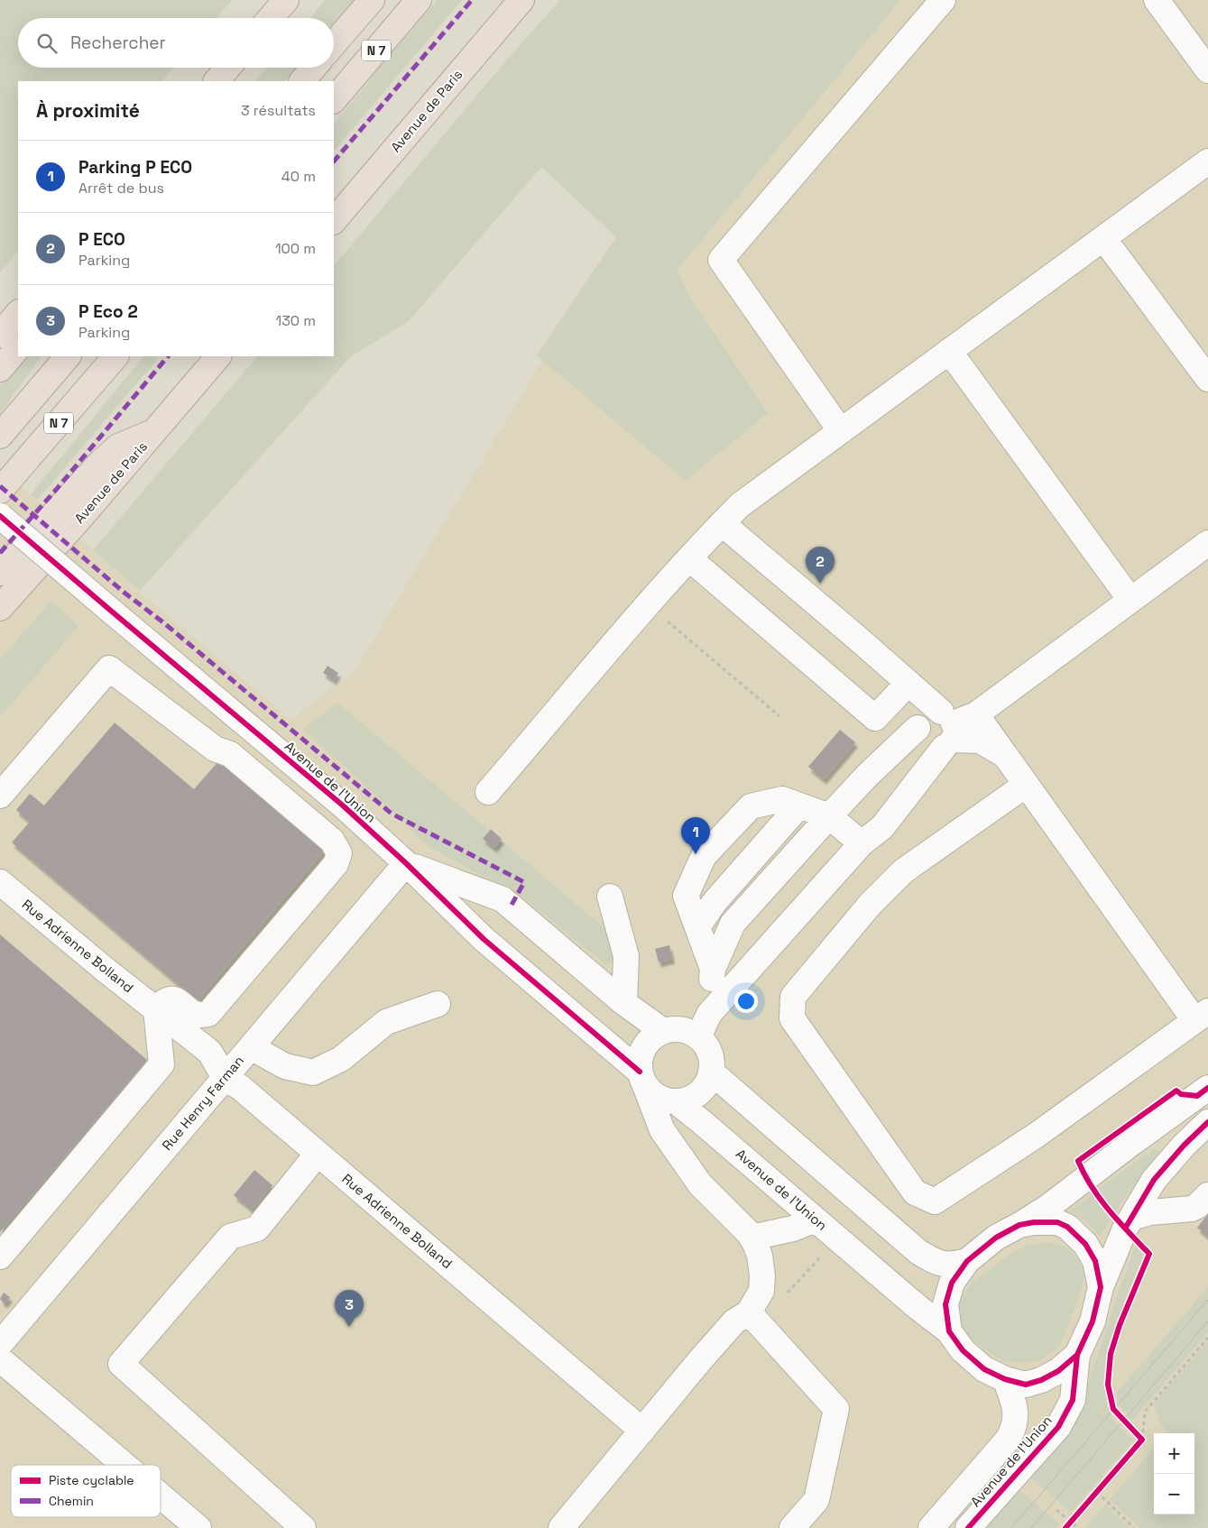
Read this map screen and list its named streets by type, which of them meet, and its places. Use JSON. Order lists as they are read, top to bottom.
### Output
{
  "streets": {
    "highway": ["N 7", "Avenue de Paris"],
    "street": ["Avenue de l'Union", "Rue Adrienne Bolland", "Rue Henry Farman"]
  },
  "crossings": [
    ["Avenue de l'Union", "Rue Henry Farman"],
    ["Rue Adrienne Bolland", "Rue Henry Farman"]
  ],
  "legend": ["Piste cyclable", "Chemin"],
  "page": {
    "search": "Rechercher",
    "heading": ["À proximité", "3 résultats"],
    "list": [
      {
        "mark": "1",
        "name": "Parking P ECO",
        "note": "Arrêt de bus",
        "value": "40 m"
      },
      {
        "mark": "2",
        "name": "P ECO",
        "note": "Parking",
        "value": "100 m"
      },
      {
        "mark": "3",
        "name": "P Eco 2",
        "note": "Parking",
        "value": "130 m"
      }
    ],
    "pins": ["2", "1", "3"],
    "map_buttons": ["+", "−"]
  }
}
